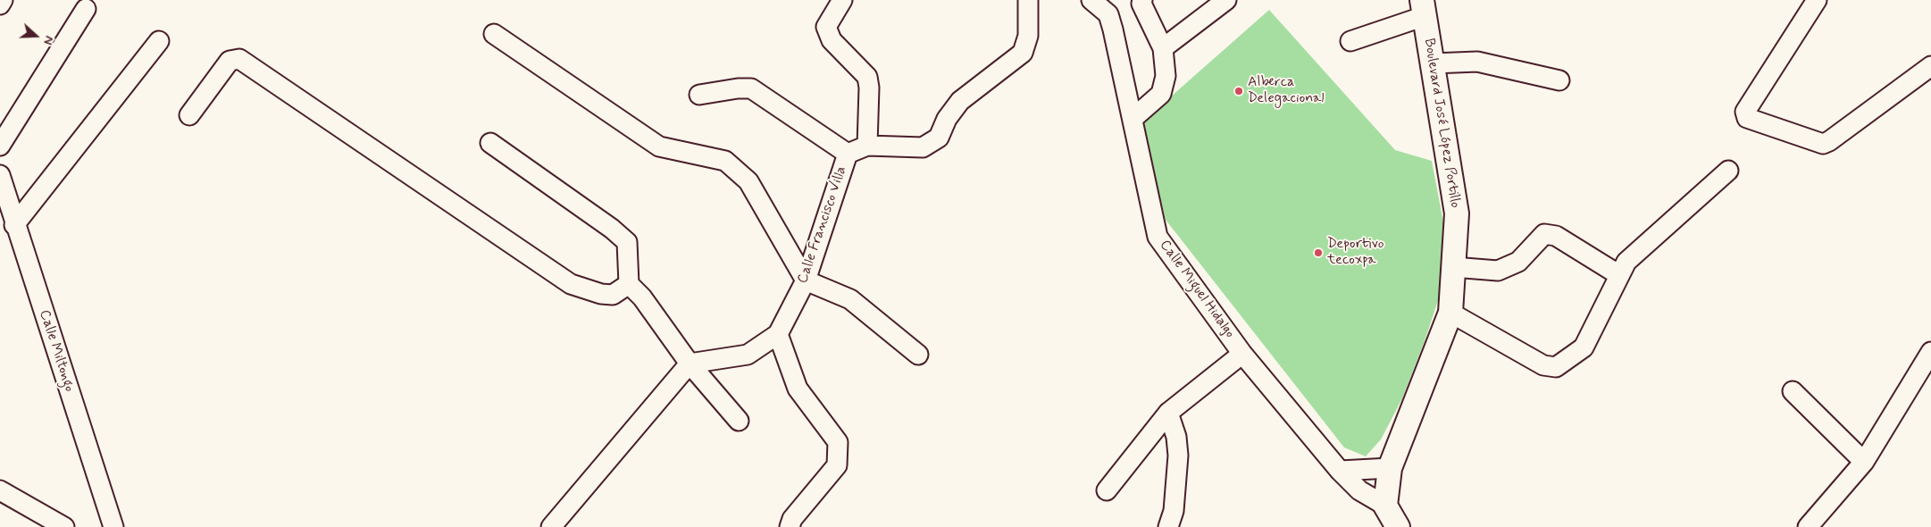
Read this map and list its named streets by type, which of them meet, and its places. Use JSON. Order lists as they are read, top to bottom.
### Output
{
  "streets": {
    "main road": ["Boulevard José López Portillo"],
    "street": ["Calle Francisco Villa", "Calle Miguel Hidalgo", "Calle Miltongo"]
  },
  "crossings": [
    ["Boulevard José López Portillo", "Calle Miguel Hidalgo"]
  ],
  "places": ["Alberca Delegacional", "Deportivo tecoxpa"],
  "north": "right"
}
